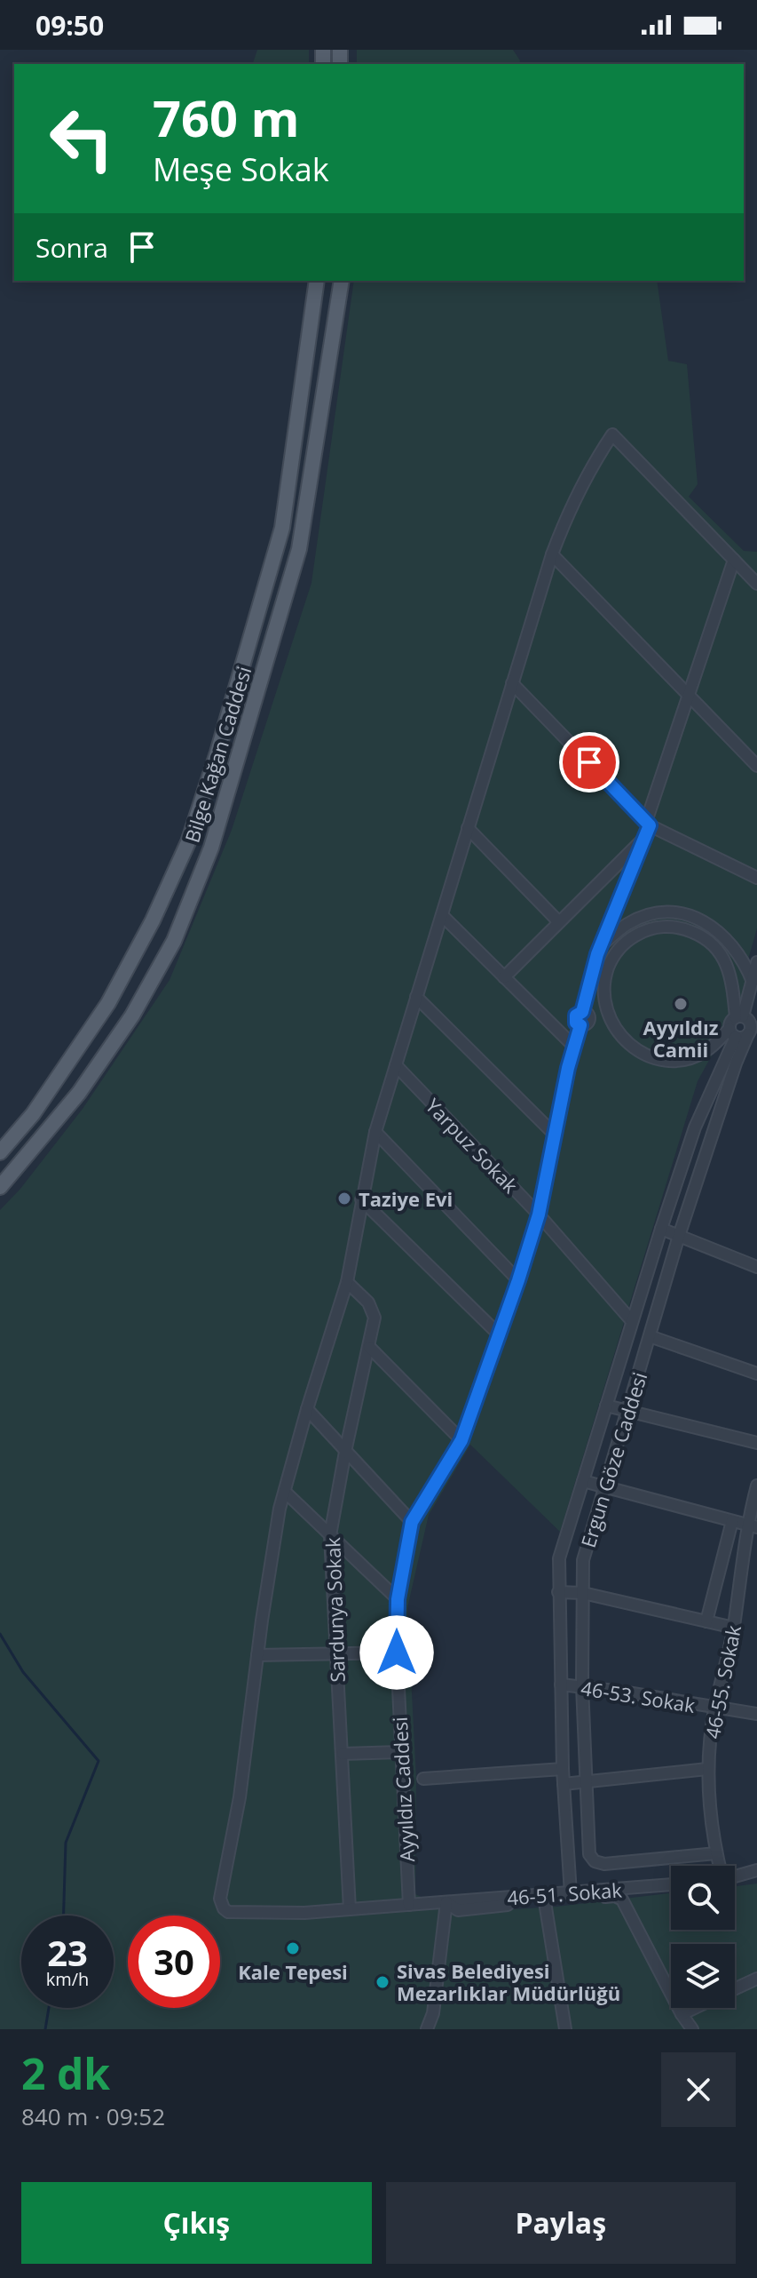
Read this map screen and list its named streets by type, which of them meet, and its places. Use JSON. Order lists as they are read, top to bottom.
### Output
{
  "streets": {
    "main road": ["Bilge Kağan Caddesi"],
    "street": [
      "Yarpuz Sokak",
      "Ergun Göze Caddesi",
      "Sardunya Sokak",
      "46-55. Sokak",
      "46-53. Sokak",
      "Ayyıldız Caddesi",
      "46-51. Sokak"
    ]
  },
  "crossings": [
    ["Yarpuz Sokak", "Ergun Göze Caddesi"],
    ["Yarpuz Sokak", "Ayyıldız Caddesi"],
    ["Ergun Göze Caddesi", "46-55. Sokak"],
    ["Ergun Göze Caddesi", "46-53. Sokak"],
    ["Ergun Göze Caddesi", "46-51. Sokak"],
    ["Sardunya Sokak", "46-51. Sokak"],
    ["46-55. Sokak", "46-53. Sokak"],
    ["Ayyıldız Caddesi", "46-51. Sokak"]
  ],
  "places": [
    "Ayyıldız Camii",
    "Taziye Evi",
    "Kale Tepesi",
    "Sivas Belediyesi Mezarlıklar Müdürlüğü"
  ],
  "page": {
    "status": "09:50",
    "turn": ["760 m", "Meşe Sokak"],
    "then": "Sonra",
    "speed": "23 km/h",
    "limit": "30",
    "heading": ["2 dk", "840 m · 09:52"],
    "buttons": ["Çıkış", "Paylaş"]
  }
}
